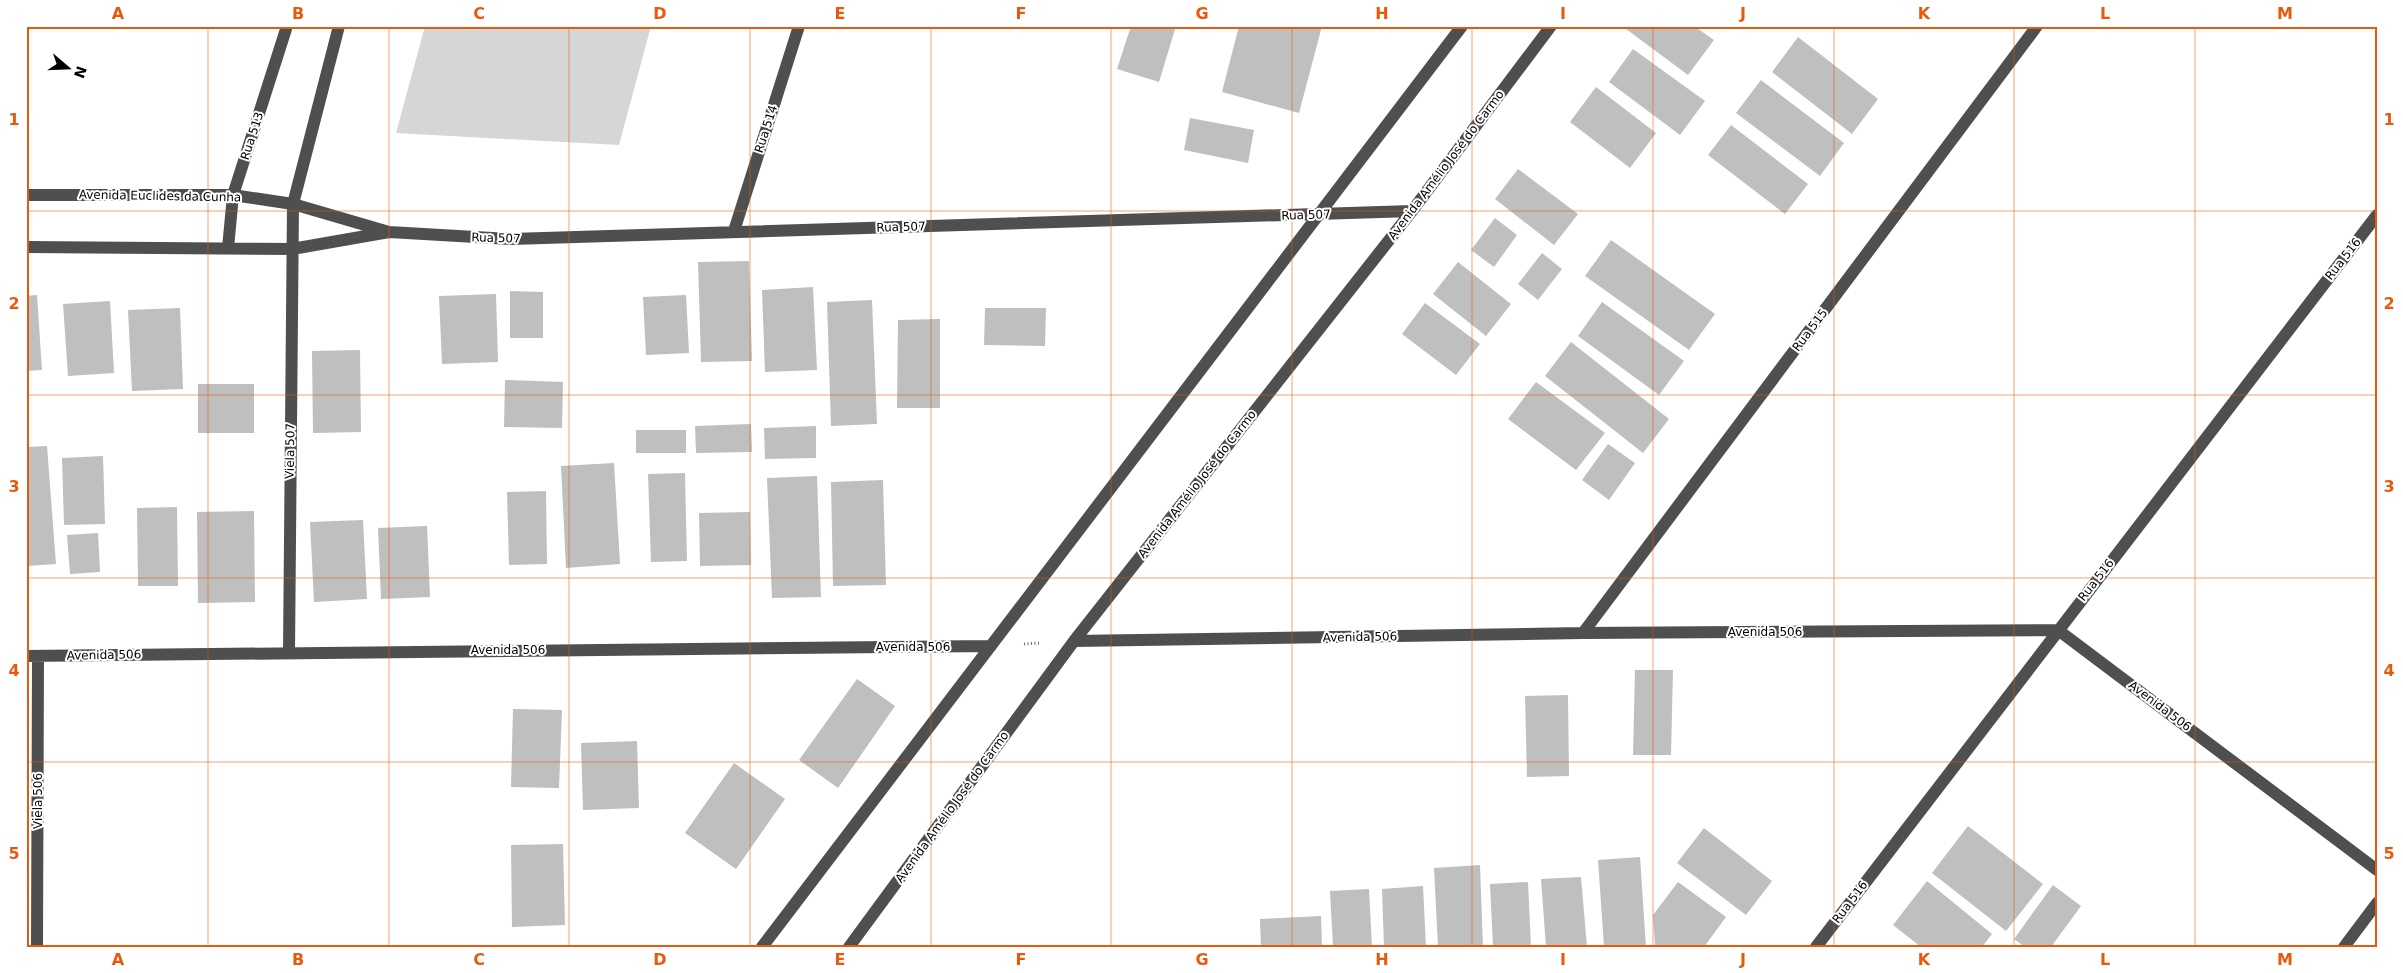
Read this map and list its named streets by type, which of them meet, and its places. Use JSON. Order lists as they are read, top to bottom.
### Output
{
  "streets": {
    "street": [
      "Rua 514",
      "Rua 513",
      "Avenida Amélio José do Carmo",
      "Avenida Euclides da Cunha",
      "Rua 507",
      "Rua 516",
      "Rua 515",
      "Viela 507",
      "Avenida 506",
      "Viela 506"
    ]
  },
  "crossings": [
    ["Rua 514", "Rua 507"],
    ["Rua 513", "Avenida Euclides da Cunha"],
    ["Avenida Amélio José do Carmo", "Rua 507"],
    ["Avenida Amélio José do Carmo", "Avenida 506"],
    ["Avenida Euclides da Cunha", "Rua 507"],
    ["Rua 507", "Viela 507"],
    ["Rua 516", "Avenida 506"],
    ["Rua 515", "Avenida 506"],
    ["Viela 507", "Avenida 506"],
    ["Avenida 506", "Viela 506"]
  ],
  "north": "right",
  "grid": {
    "columns": [
      "A",
      "B",
      "C",
      "D",
      "E",
      "F",
      "G",
      "H",
      "I",
      "J",
      "K",
      "L",
      "M"
    ],
    "rows": [
      "1",
      "2",
      "3",
      "4",
      "5"
    ]
  }
}
